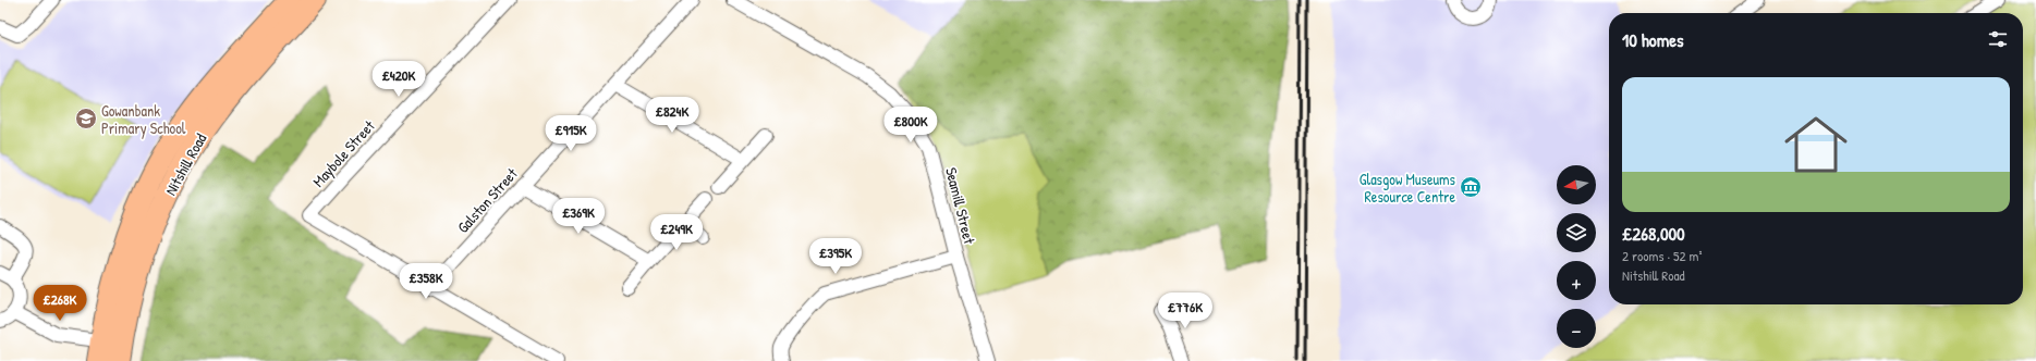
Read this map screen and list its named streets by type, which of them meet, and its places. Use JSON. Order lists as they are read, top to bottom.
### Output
{
  "streets": {
    "main road": ["Nitshill Road"],
    "street": ["Maybole Street", "Galston Street", "Seamill Street"]
  },
  "crossings": [
    ["Maybole Street", "Galston Street"]
  ],
  "places": {
    "school or university": ["Gowanbank Primary School"],
    "museum": ["Glasgow Museums Resource Centre"]
  },
  "north": "left",
  "page": {
    "heading": "10 homes",
    "price": [
      "£420K",
      "£824K",
      "£800K",
      "£915K",
      "£369K",
      "£249K",
      "£395K",
      "£358K",
      "£268K",
      "£776K"
    ],
    "list": [
      {
        "name": "£268,000",
        "note": "2 rooms · 52 m² · Nitshill Road"
      }
    ],
    "map_buttons": ["+", "−"]
  }
}
